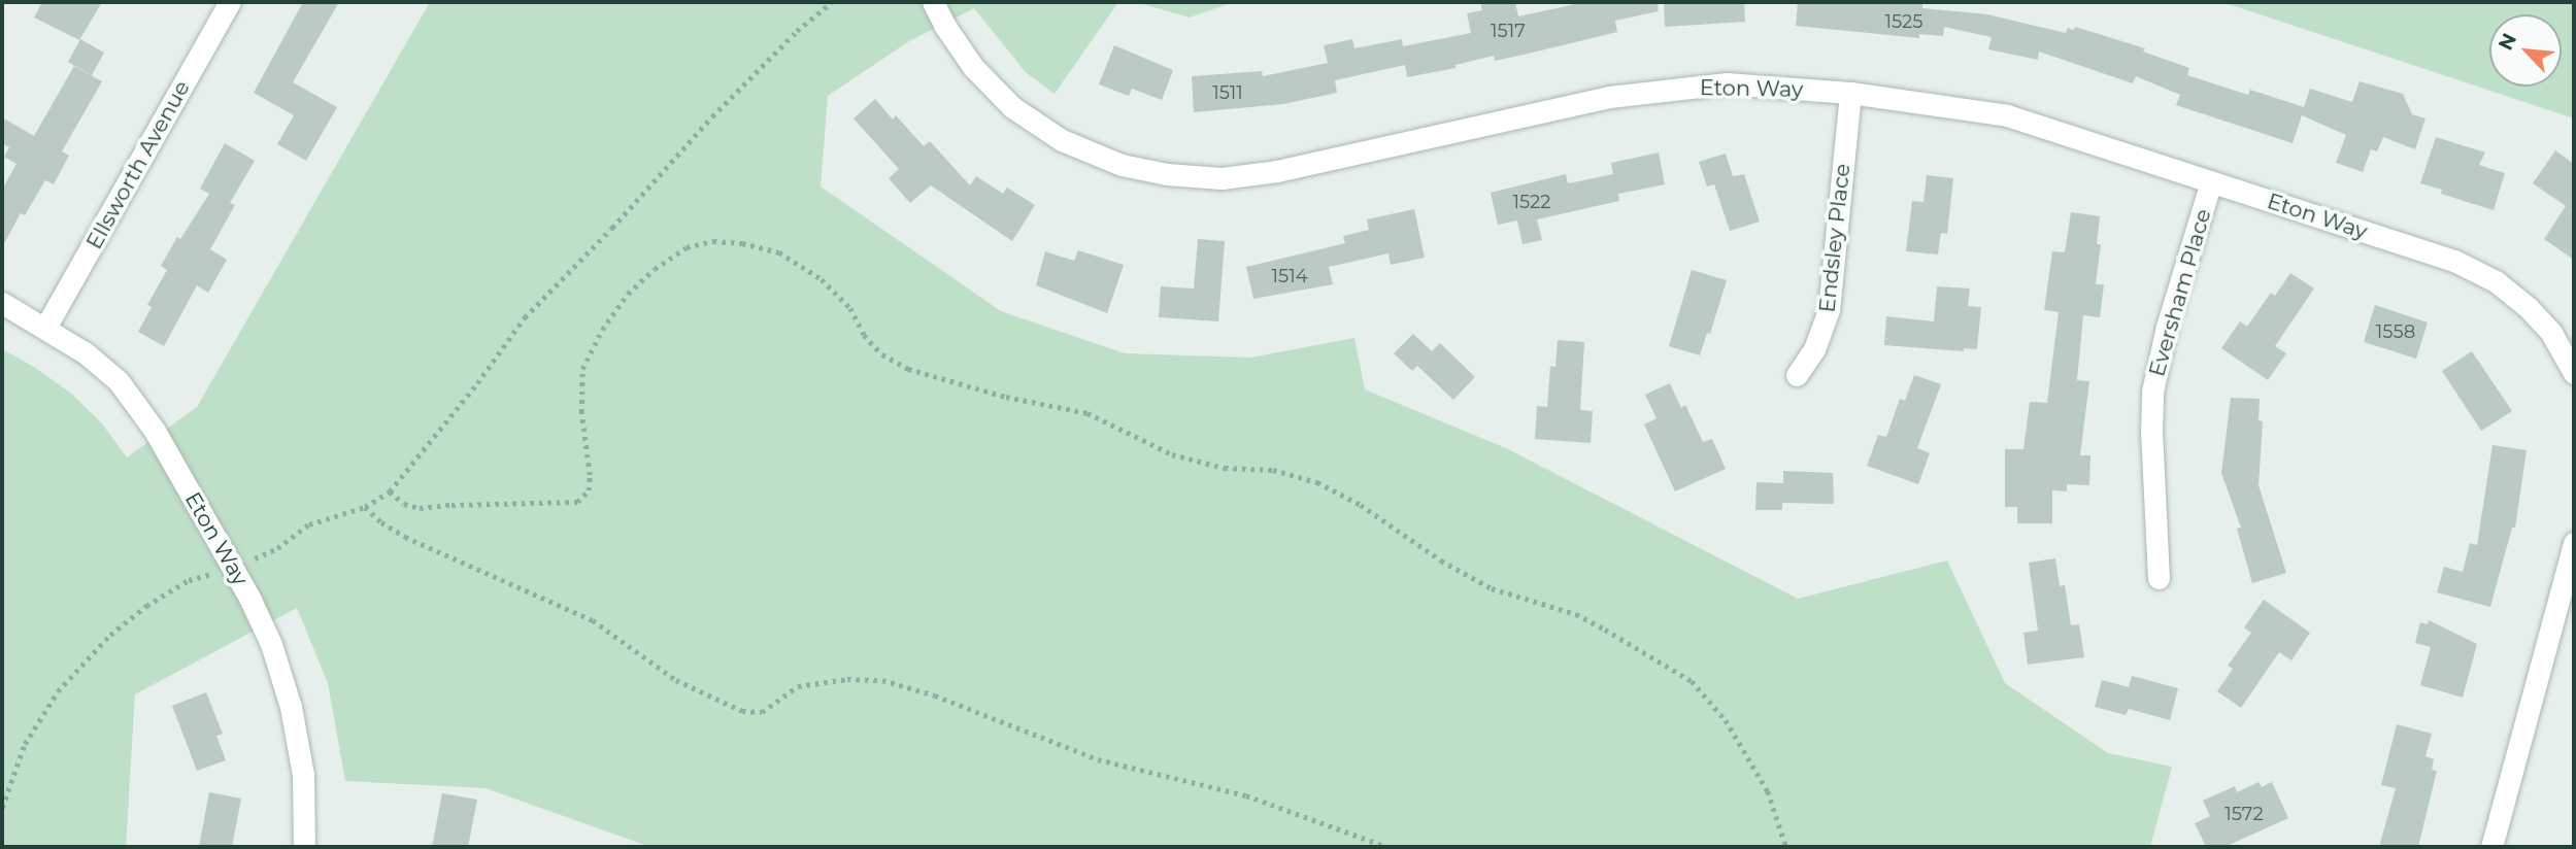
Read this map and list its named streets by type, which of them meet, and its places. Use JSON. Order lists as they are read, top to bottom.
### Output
{
  "streets": {
    "street": [
      "Eton Way",
      "Ellsworth Avenue",
      "Endsley Place",
      "Eversham Place"
    ]
  },
  "crossings": [
    ["Eton Way", "Ellsworth Avenue"],
    ["Eton Way", "Endsley Place"],
    ["Eton Way", "Eversham Place"]
  ],
  "house_numbers": [
    "1525",
    "1517",
    "1511",
    "1522",
    "1514",
    "1558",
    "1572"
  ],
  "north": "top left"
}
